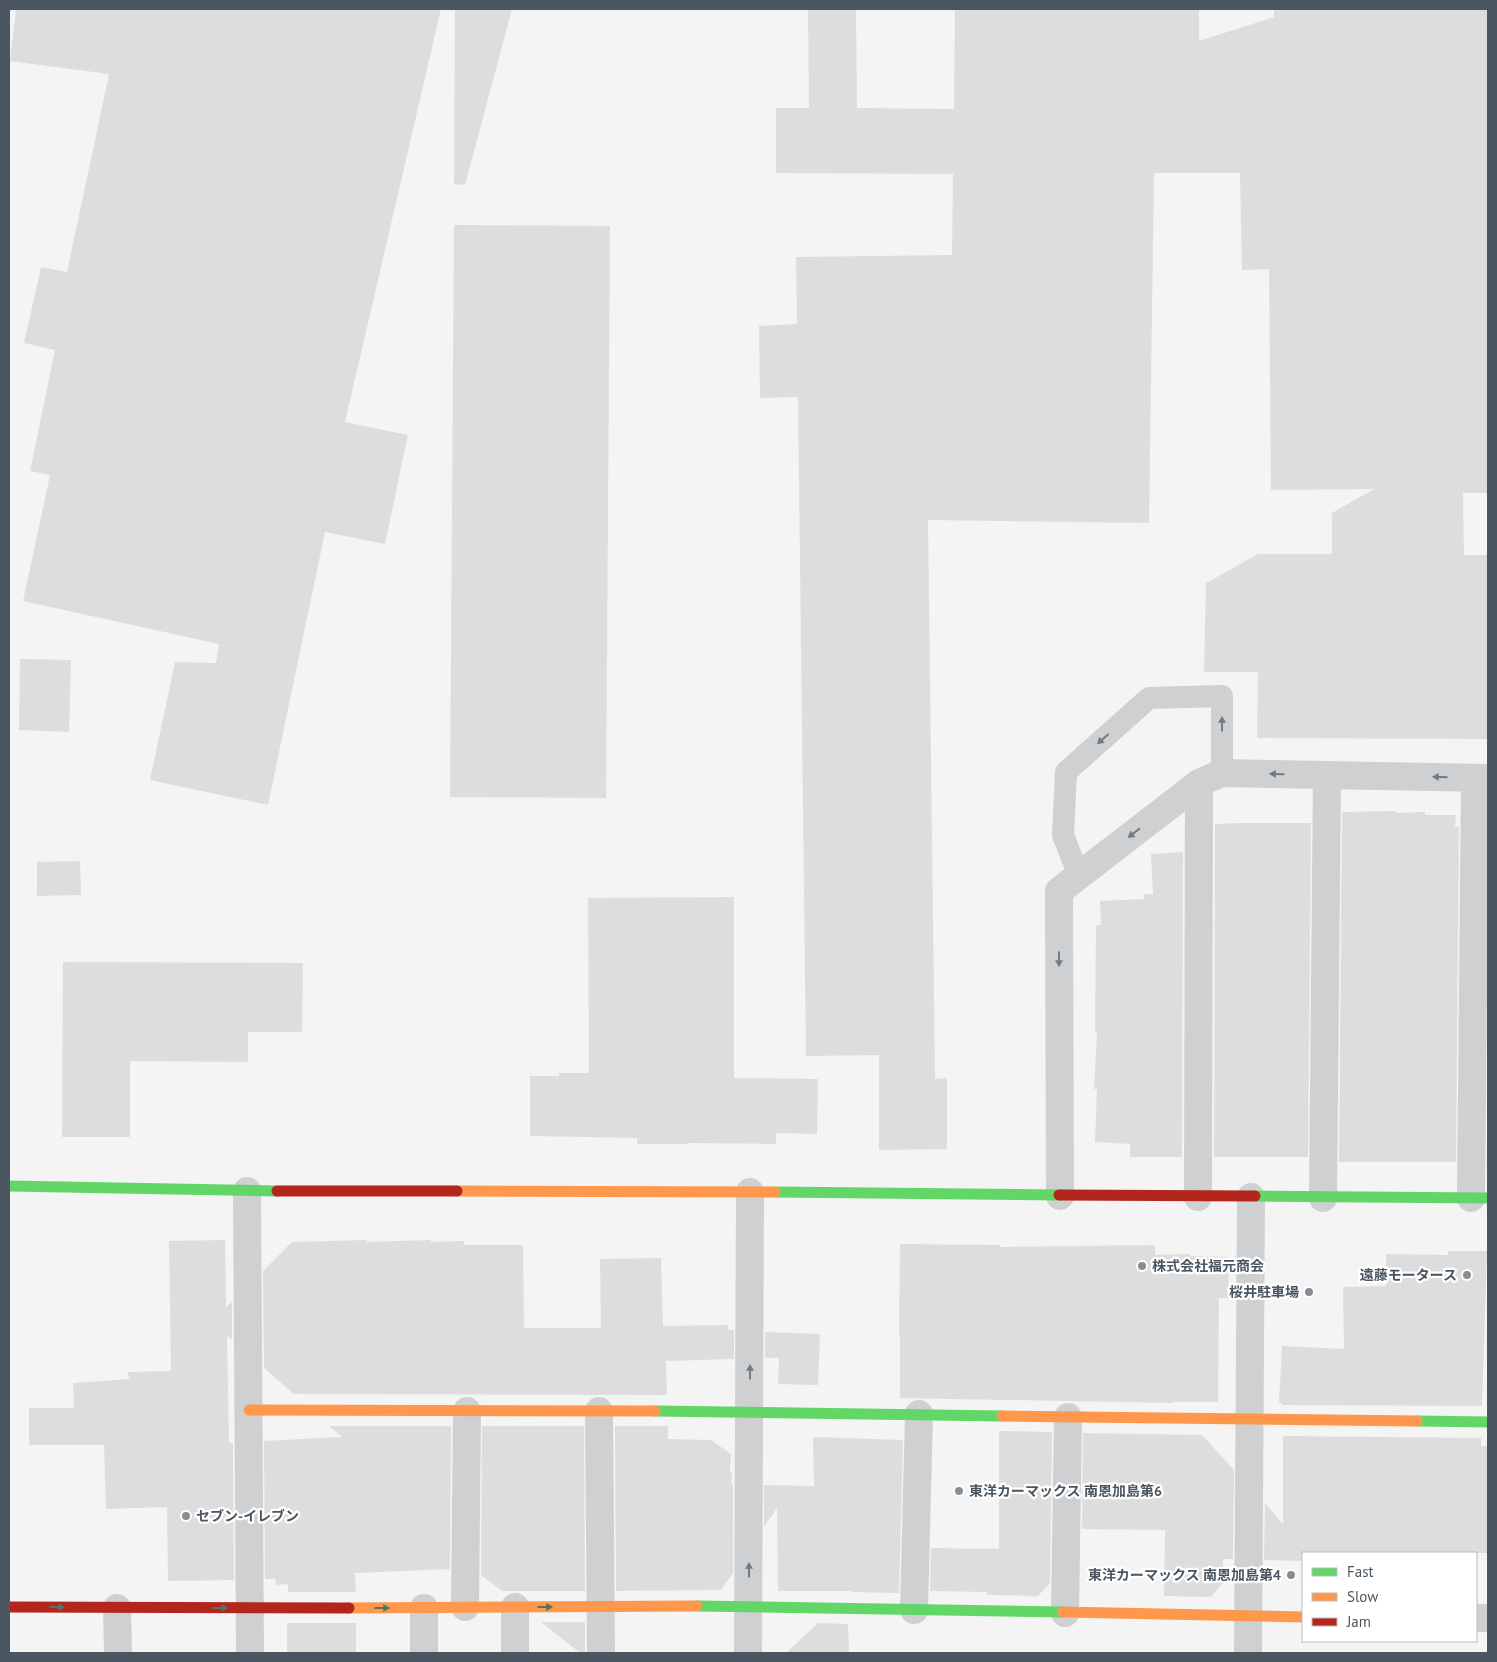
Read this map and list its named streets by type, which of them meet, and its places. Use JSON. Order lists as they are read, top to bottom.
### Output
{
  "places": [
    "株式会社福元商会",
    "遠藤モータース",
    "桜井駐車場",
    "東洋カーマックス 南恩加島第6",
    "セブン-イレブン",
    "東洋カーマックス 南恩加島第4"
  ],
  "legend": ["Fast", "Slow", "Jam"]
}
